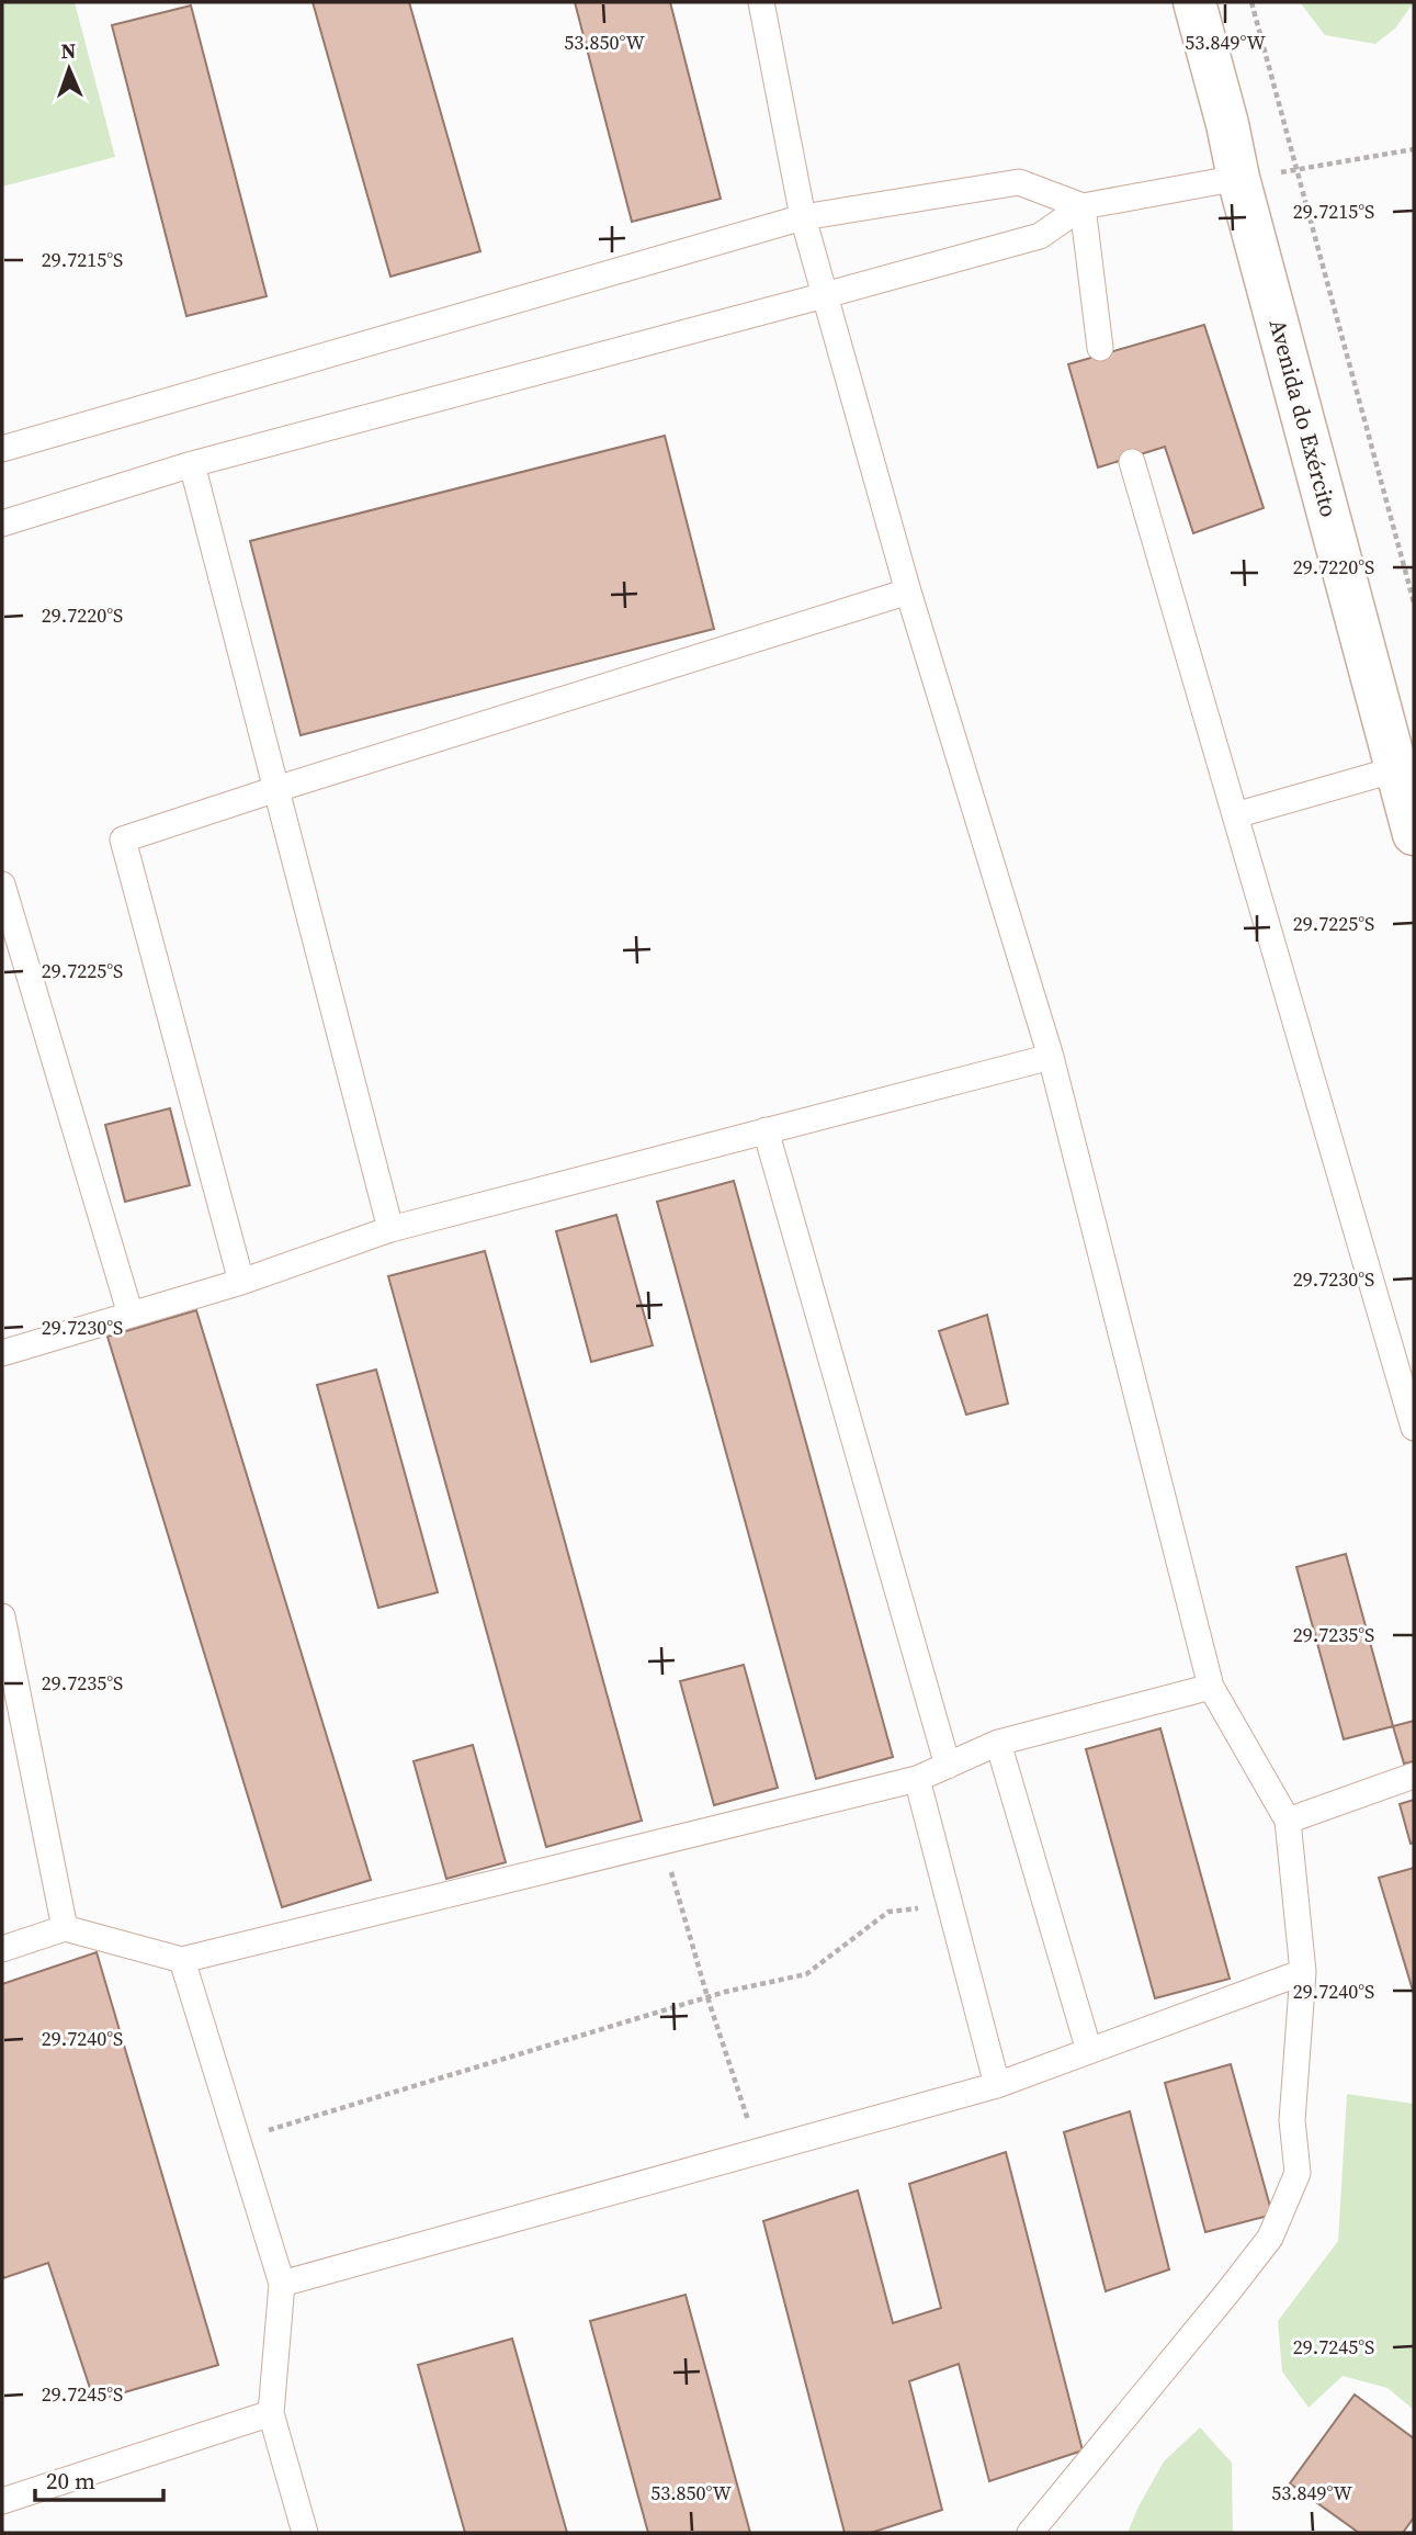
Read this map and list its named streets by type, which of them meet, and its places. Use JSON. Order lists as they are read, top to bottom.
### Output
{
  "streets": {
    "street": ["Avenida do Exército"]
  },
  "scale_bar": "20 m",
  "north": "top",
  "coordinates": [
    "53.850°W",
    "53.849°W",
    "29.7215°S",
    "29.7220°S",
    "29.7225°S",
    "29.7230°S",
    "29.7235°S",
    "29.7240°S",
    "29.7245°S"
  ]
}
